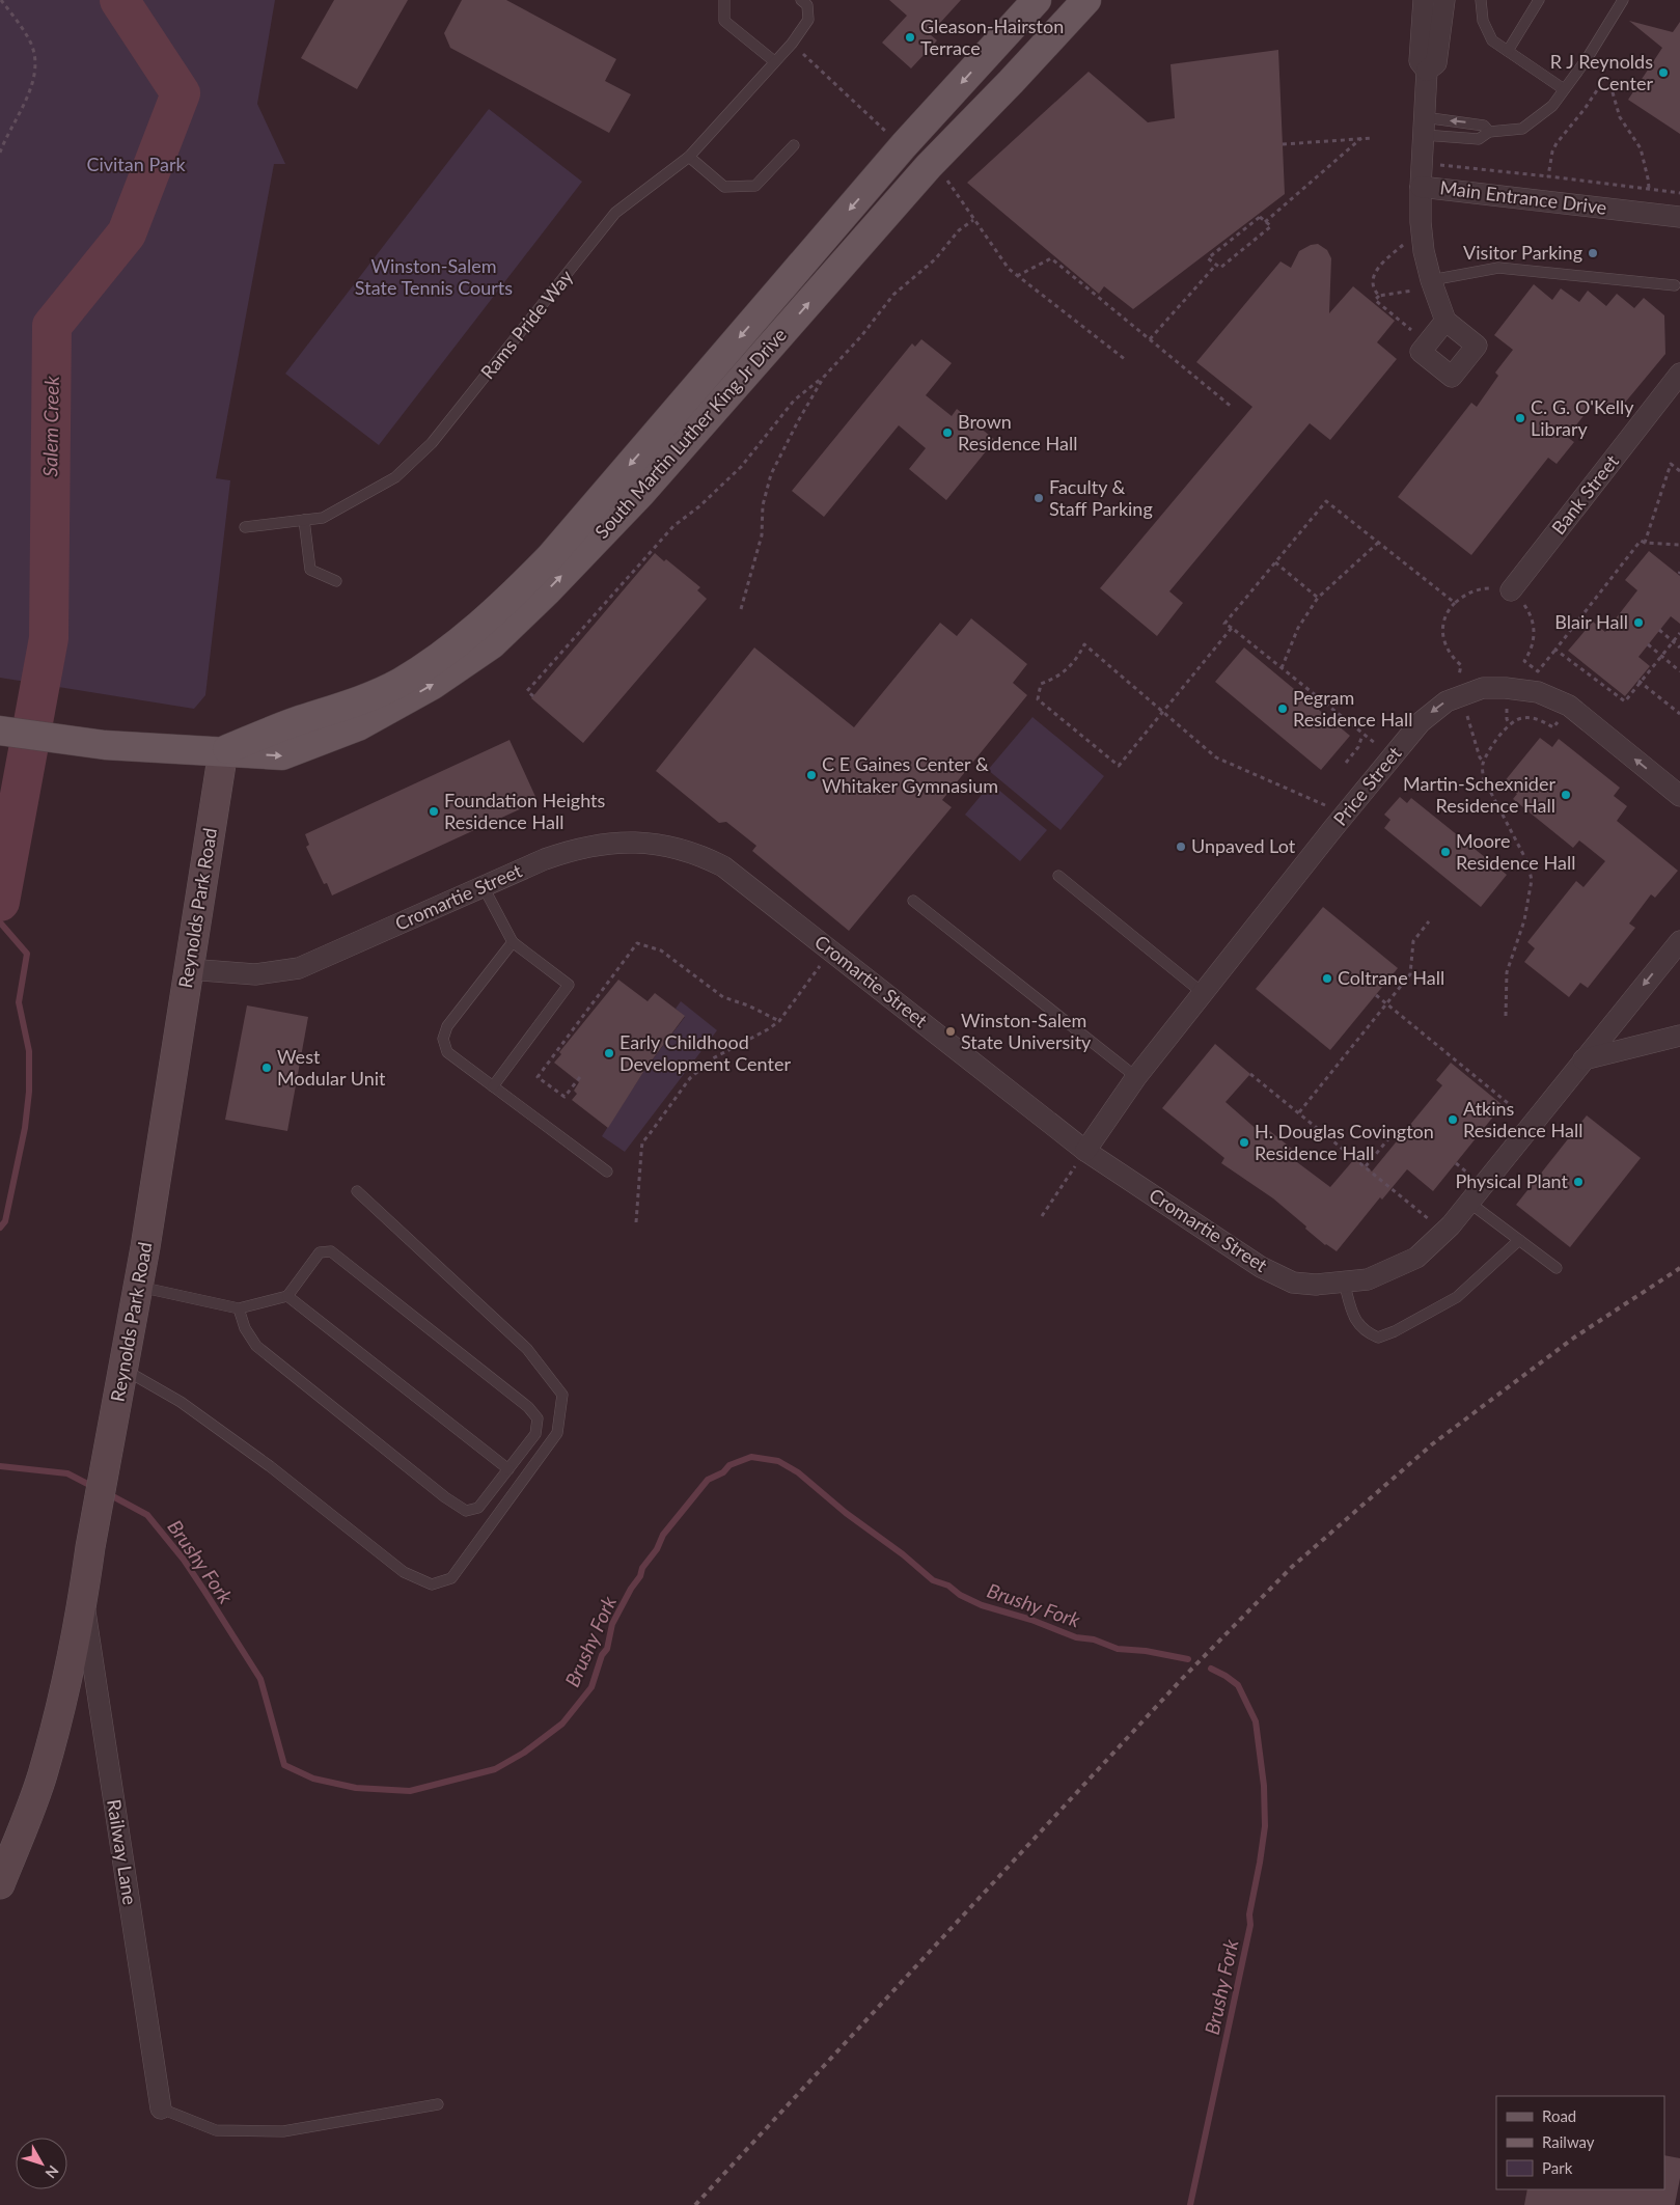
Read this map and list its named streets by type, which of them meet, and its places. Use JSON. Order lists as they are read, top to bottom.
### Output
{
  "streets": {
    "main road": ["South Martin Luther King Jr Drive", "Reynolds Park Road"],
    "street": [
      "Main Entrance Drive",
      "Bank Street",
      "Price Street",
      "Cromartie Street",
      "Railway Lane"
    ],
    "lane": ["Rams Pride Way"]
  },
  "crossings": [
    ["South Martin Luther King Jr Drive", "Reynolds Park Road"],
    ["Price Street", "Cromartie Street"],
    ["Cromartie Street", "Reynolds Park Road"],
    ["Reynolds Park Road", "Railway Lane"]
  ],
  "water": ["Salem Creek", "Brushy Fork"],
  "parks": ["Civitan Park", "Winston-Salem State Tennis Courts"],
  "places": [
    "Gleason-Hairston Terrace",
    "R J Reynolds Center",
    "Visitor Parking",
    "C. G. O'Kelly Library",
    "Brown Residence Hall",
    "Faculty & Staff Parking",
    "Blair Hall",
    "Pegram Residence Hall",
    "C E Gaines Center & Whitaker Gymnasium",
    "Martin-Schexnider Residence Hall",
    "Foundation Heights Residence Hall",
    "Unpaved Lot",
    "Moore Residence Hall",
    "Coltrane Hall",
    "Winston-Salem State University",
    "Early Childhood Development Center",
    "West Modular Unit",
    "Atkins Residence Hall",
    "H. Douglas Covington Residence Hall",
    "Physical Plant"
  ],
  "legend": ["Road", "Railway", "Park"],
  "north": "bottom right"
}
